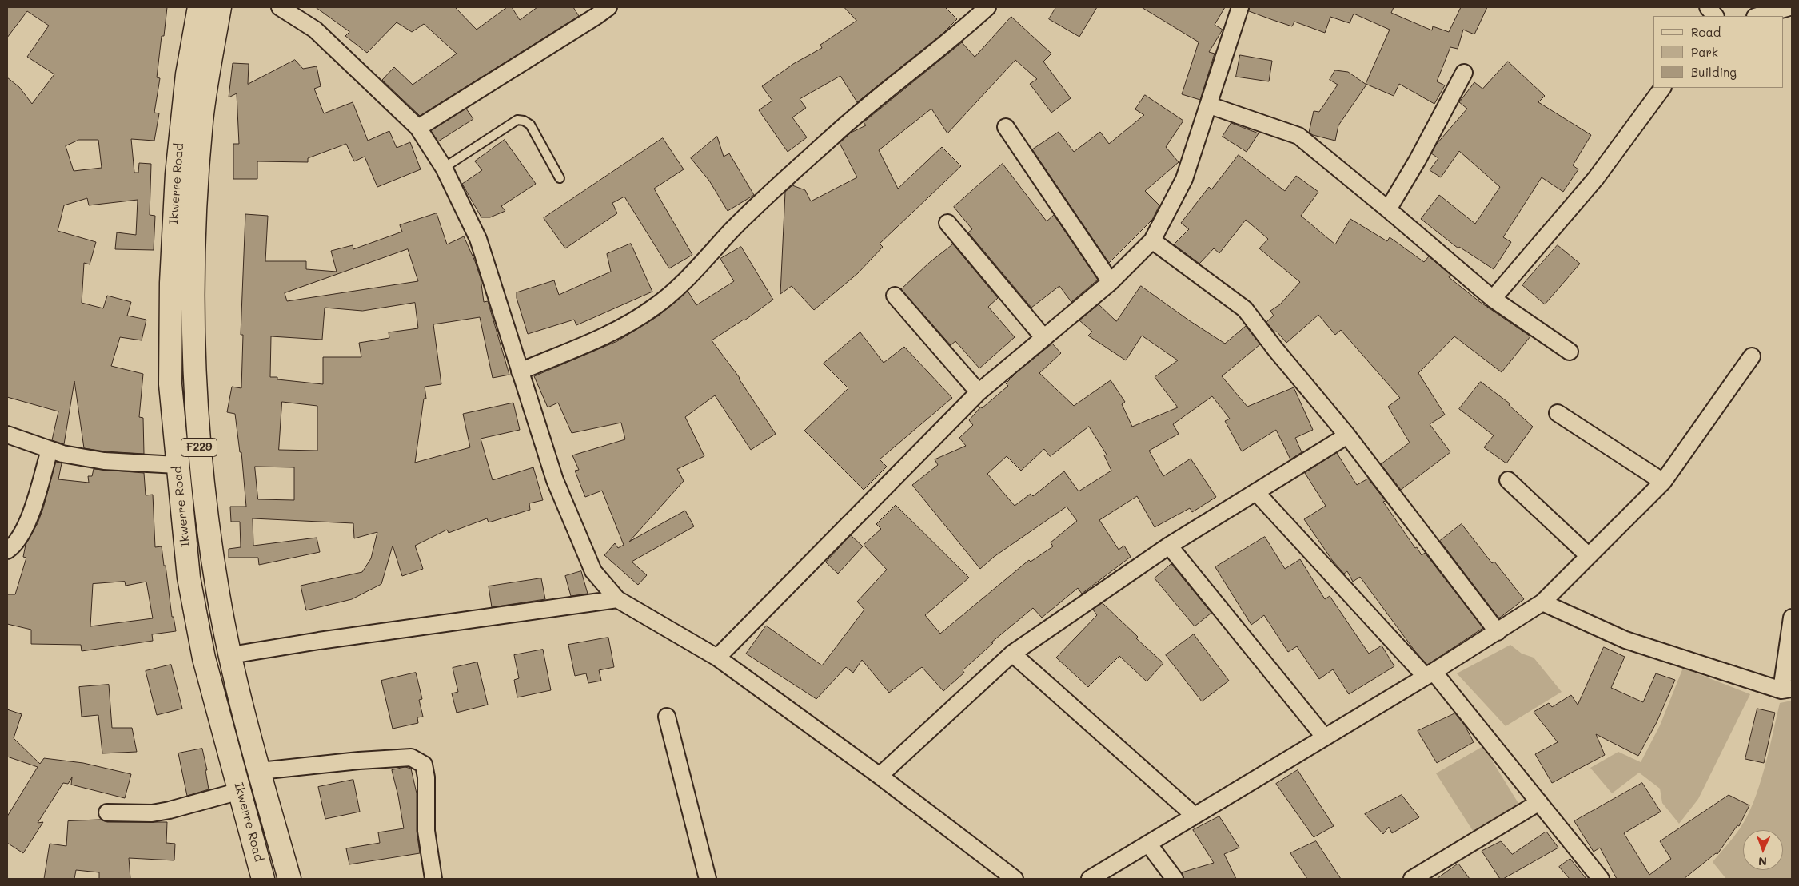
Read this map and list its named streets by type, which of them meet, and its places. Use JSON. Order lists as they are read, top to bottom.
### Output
{
  "streets": {
    "main road": ["Ikwerre Road", "F229"]
  },
  "legend": ["Road", "Park", "Building"],
  "north": "bottom"
}
